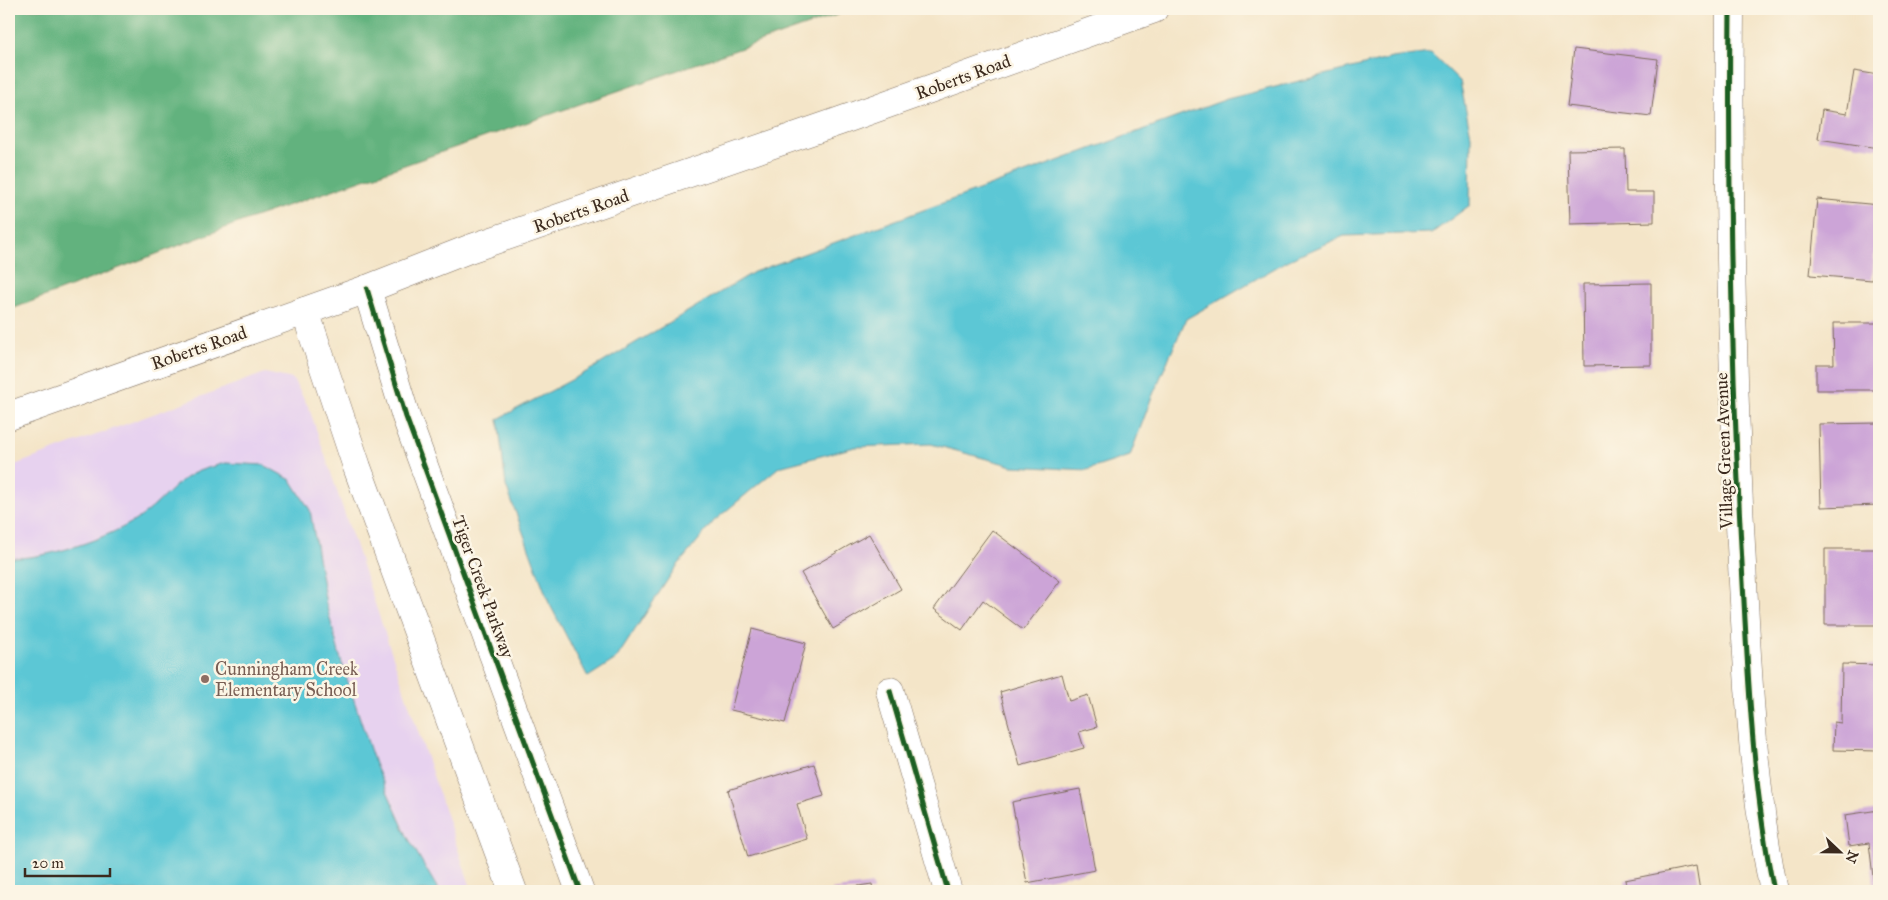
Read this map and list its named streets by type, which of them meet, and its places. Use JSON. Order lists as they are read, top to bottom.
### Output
{
  "streets": {
    "street": ["Roberts Road", "Village Green Avenue", "Tiger Creek Parkway"]
  },
  "crossings": [
    ["Roberts Road", "Tiger Creek Parkway"]
  ],
  "places": ["Cunningham Creek Elementary School"],
  "scale_bar": "20 m",
  "north": "right"
}
